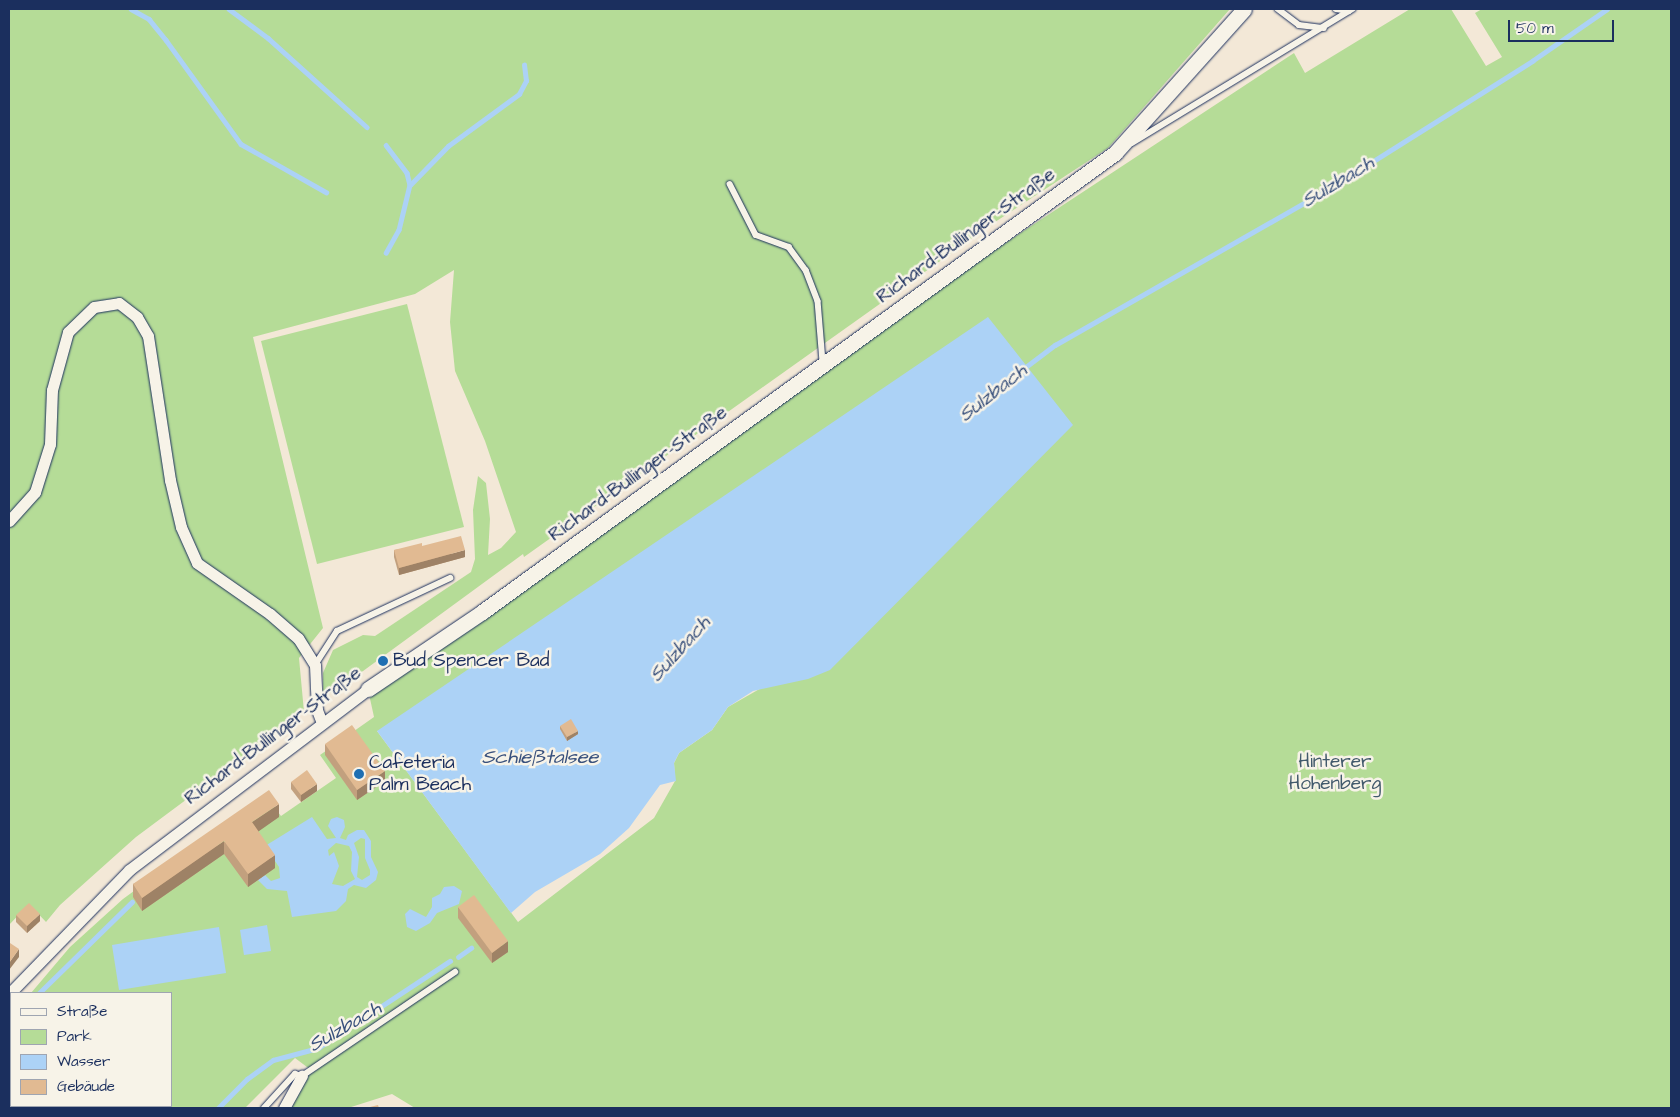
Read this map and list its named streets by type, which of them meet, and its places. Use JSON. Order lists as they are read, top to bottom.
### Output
{
  "streets": {
    "street": ["Richard-Bullinger-Straße"]
  },
  "water": ["Sulzbach", "Schießtalsee"],
  "parks": ["Hinterer Hohenberg"],
  "places": ["Bud Spencer Bad", "Cafeteria Palm Beach"],
  "legend": [
    "Straße",
    "Park",
    "Wasser",
    "Gebäude"
  ],
  "scale_bar": "50 m"
}
